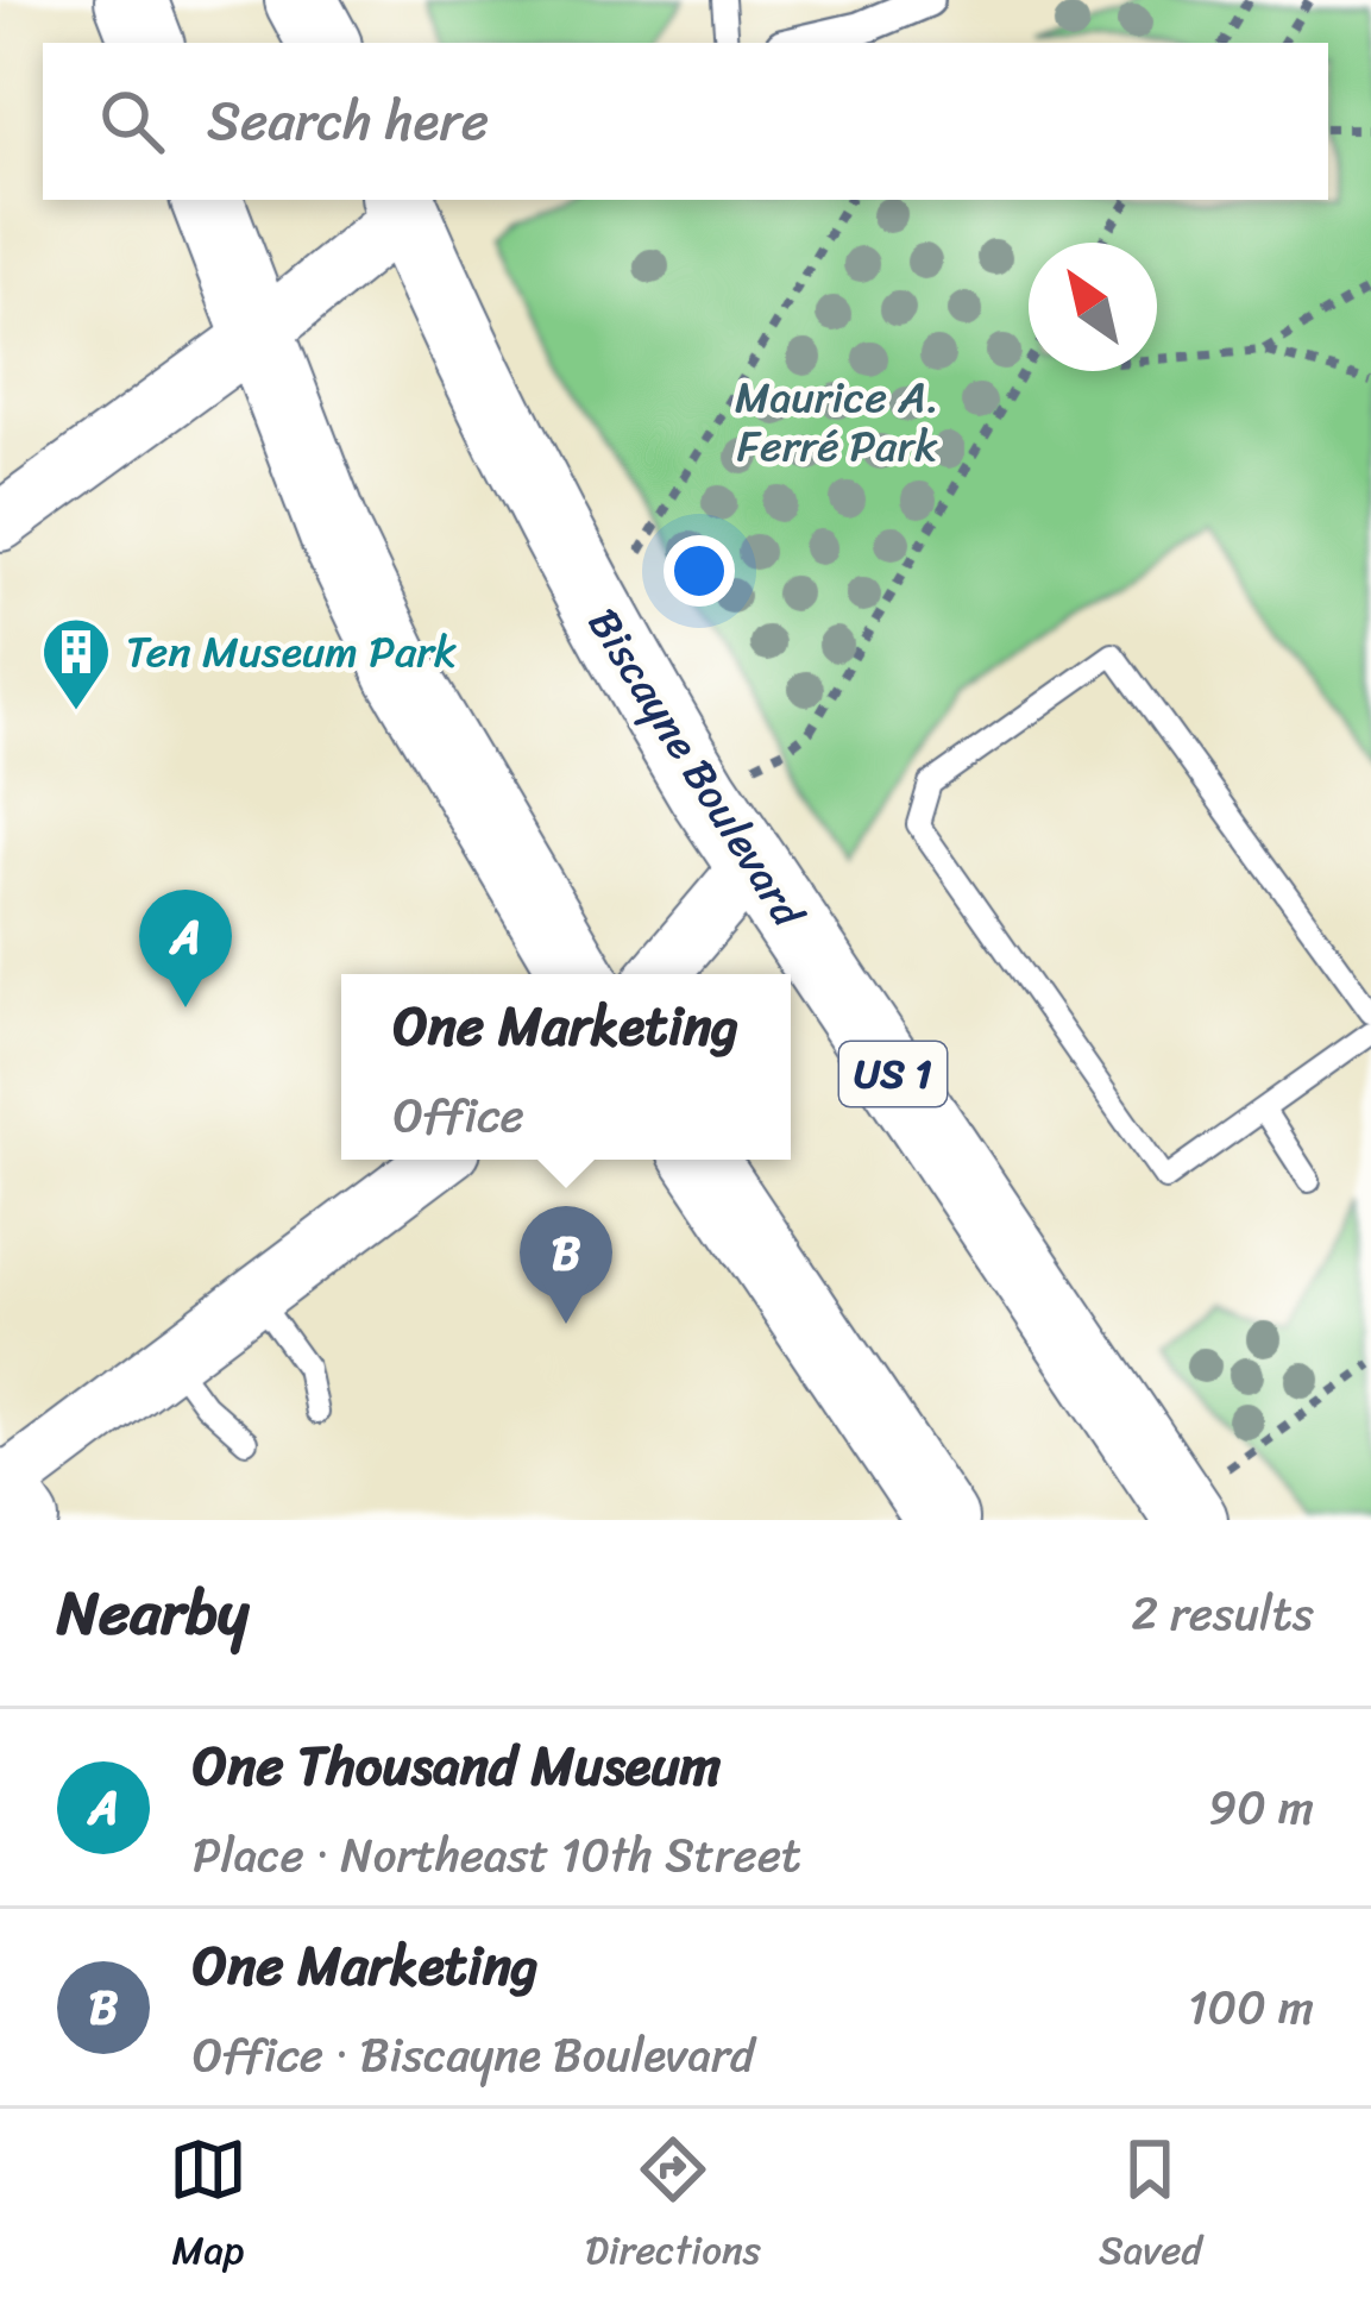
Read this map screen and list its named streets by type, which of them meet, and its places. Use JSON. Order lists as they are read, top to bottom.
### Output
{
  "streets": {
    "main road": ["Biscayne Boulevard", "US 1"]
  },
  "parks": ["Maurice A. Ferré Park"],
  "places": {
    "building": ["Ten Museum Park"]
  },
  "north": "top left",
  "page": {
    "search": "Search here",
    "pins": ["A", "B"],
    "popup": ["One Marketing", "Office"],
    "heading": ["Nearby", "2 results"],
    "list": [
      {
        "mark": "A",
        "name": "One Thousand Museum",
        "note": "Place · Northeast 10th Street",
        "value": "90 m"
      },
      {
        "mark": "B",
        "name": "One Marketing",
        "note": "Office · Biscayne Boulevard",
        "value": "100 m"
      }
    ],
    "nav": ["Map", "Directions", "Saved"]
  }
}
